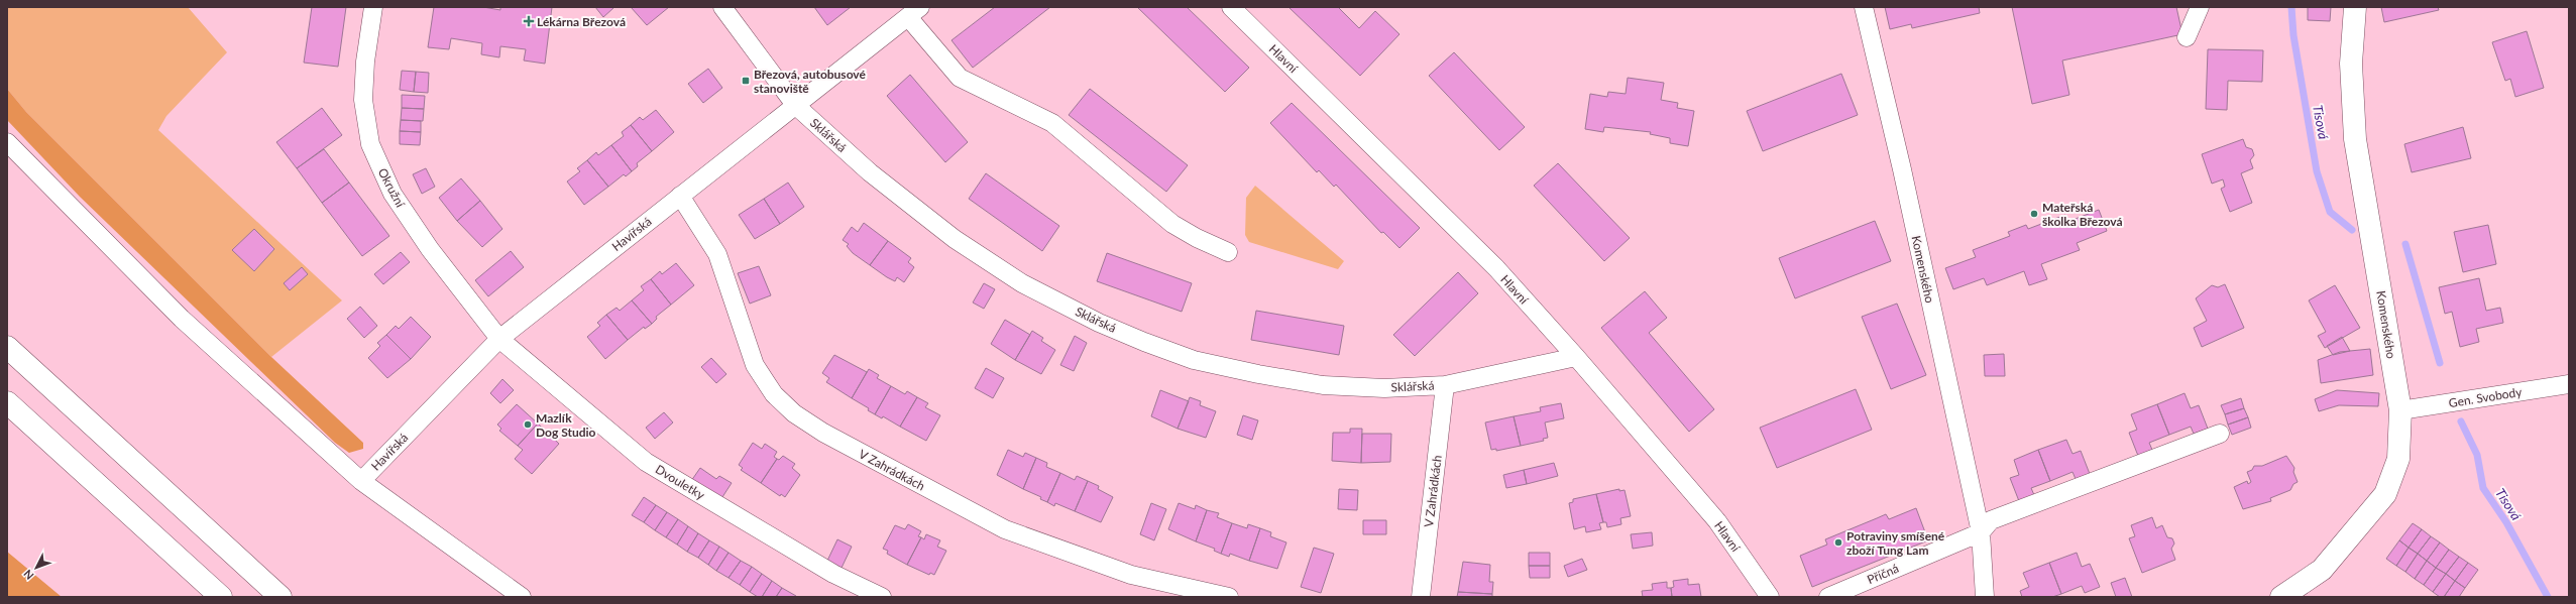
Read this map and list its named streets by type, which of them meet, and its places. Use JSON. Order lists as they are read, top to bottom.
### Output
{
  "streets": {
    "main road": ["Komenského"],
    "street": [
      "Hlavní",
      "Sklářská",
      "Okružní",
      "Havířská",
      "Gen. Svobody",
      "V Zahrádkách",
      "Dvouletky",
      "Příčná"
    ]
  },
  "crossings": [
    ["Hlavní", "Sklářská"],
    ["Sklářská", "Havířská"],
    ["Sklářská", "V Zahrádkách"],
    ["Okružní", "Havířská"],
    ["Okružní", "Dvouletky"],
    ["Havířská", "V Zahrádkách"],
    ["Havířská", "Dvouletky"],
    ["Komenského", "Gen. Svobody"],
    ["Komenského", "Příčná"]
  ],
  "water": ["Tisová"],
  "places": {
    "health": ["Lékárna Březová"],
    "transit": ["Březová, autobusové stanoviště"],
    "other": ["Mateřská školka Březová", "Mazlík Dog Studio", "Potraviny smíšené zboží Tung Lam"]
  },
  "north": "bottom left"
}
